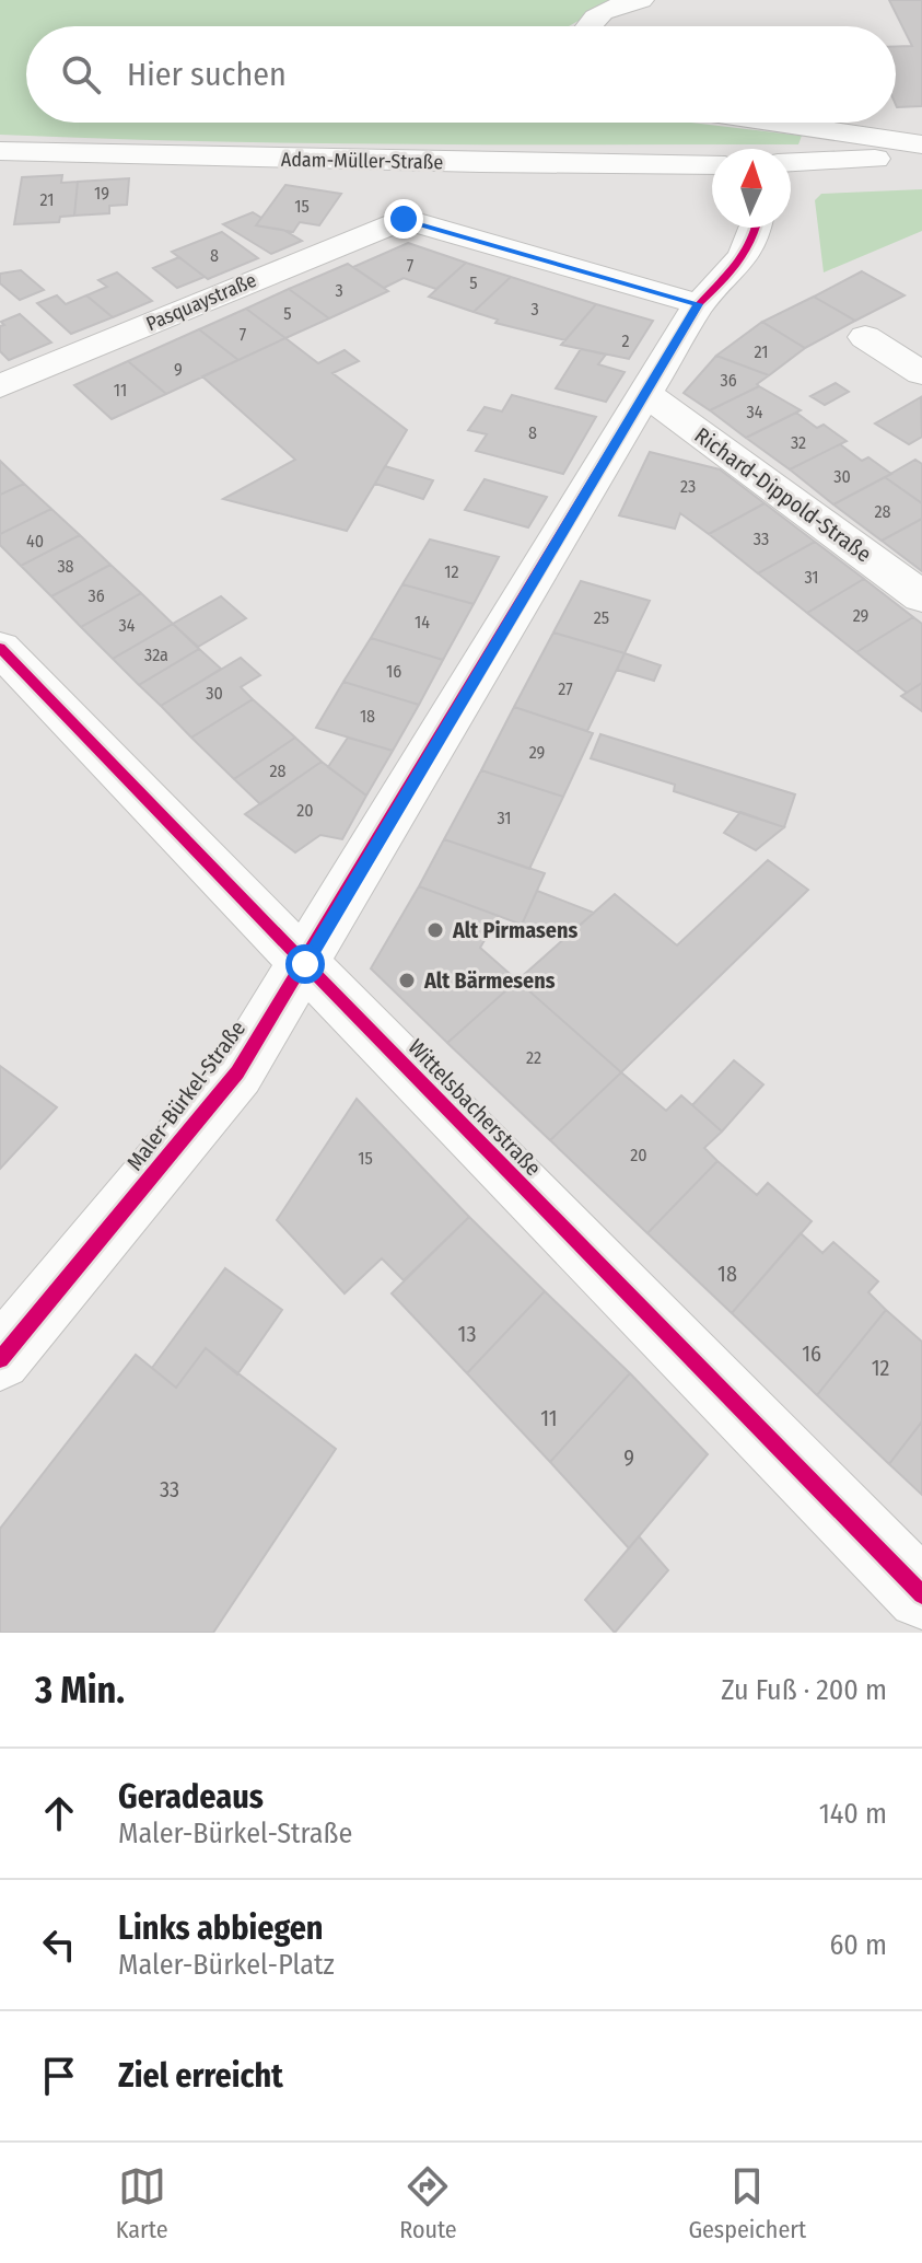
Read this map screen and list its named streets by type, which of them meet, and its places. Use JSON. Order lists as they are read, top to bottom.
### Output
{
  "streets": {
    "street": [
      "Adam-Müller-Straße",
      "Pasquaystraße",
      "Richard-Dippold-Straße",
      "Maler-Bürkel-Straße",
      "Wittelsbacherstraße"
    ]
  },
  "crossings": [
    ["Pasquaystraße", "Maler-Bürkel-Straße"],
    ["Richard-Dippold-Straße", "Maler-Bürkel-Straße"],
    ["Maler-Bürkel-Straße", "Wittelsbacherstraße"]
  ],
  "places": ["Alt Pirmasens", "Alt Bärmesens"],
  "house_numbers": [
    "19",
    "21",
    "15",
    "8",
    "7",
    "5",
    "3",
    "3",
    "5",
    "7",
    "2",
    "21",
    "9",
    "36",
    "11",
    "34",
    "8",
    "32",
    "30",
    "23",
    "28",
    "33",
    "40",
    "38",
    "12",
    "31",
    "36",
    "29",
    "25",
    "14",
    "34",
    "32a",
    "16",
    "27",
    "30",
    "18",
    "29",
    "28",
    "20",
    "31",
    "22",
    "20",
    "15",
    "18",
    "13",
    "16",
    "12",
    "11",
    "9",
    "33"
  ],
  "north": "top",
  "page": {
    "search": "Hier suchen",
    "heading": ["3 Min.", "Zu Fuß · 200 m"],
    "list": [
      ["Geradeaus", "Maler-Bürkel-Straße", "140 m"],
      ["Links abbiegen", "Maler-Bürkel-Platz", "60 m"],
      "Ziel erreicht"
    ],
    "nav": ["Karte", "Route", "Gespeichert"]
  }
}
